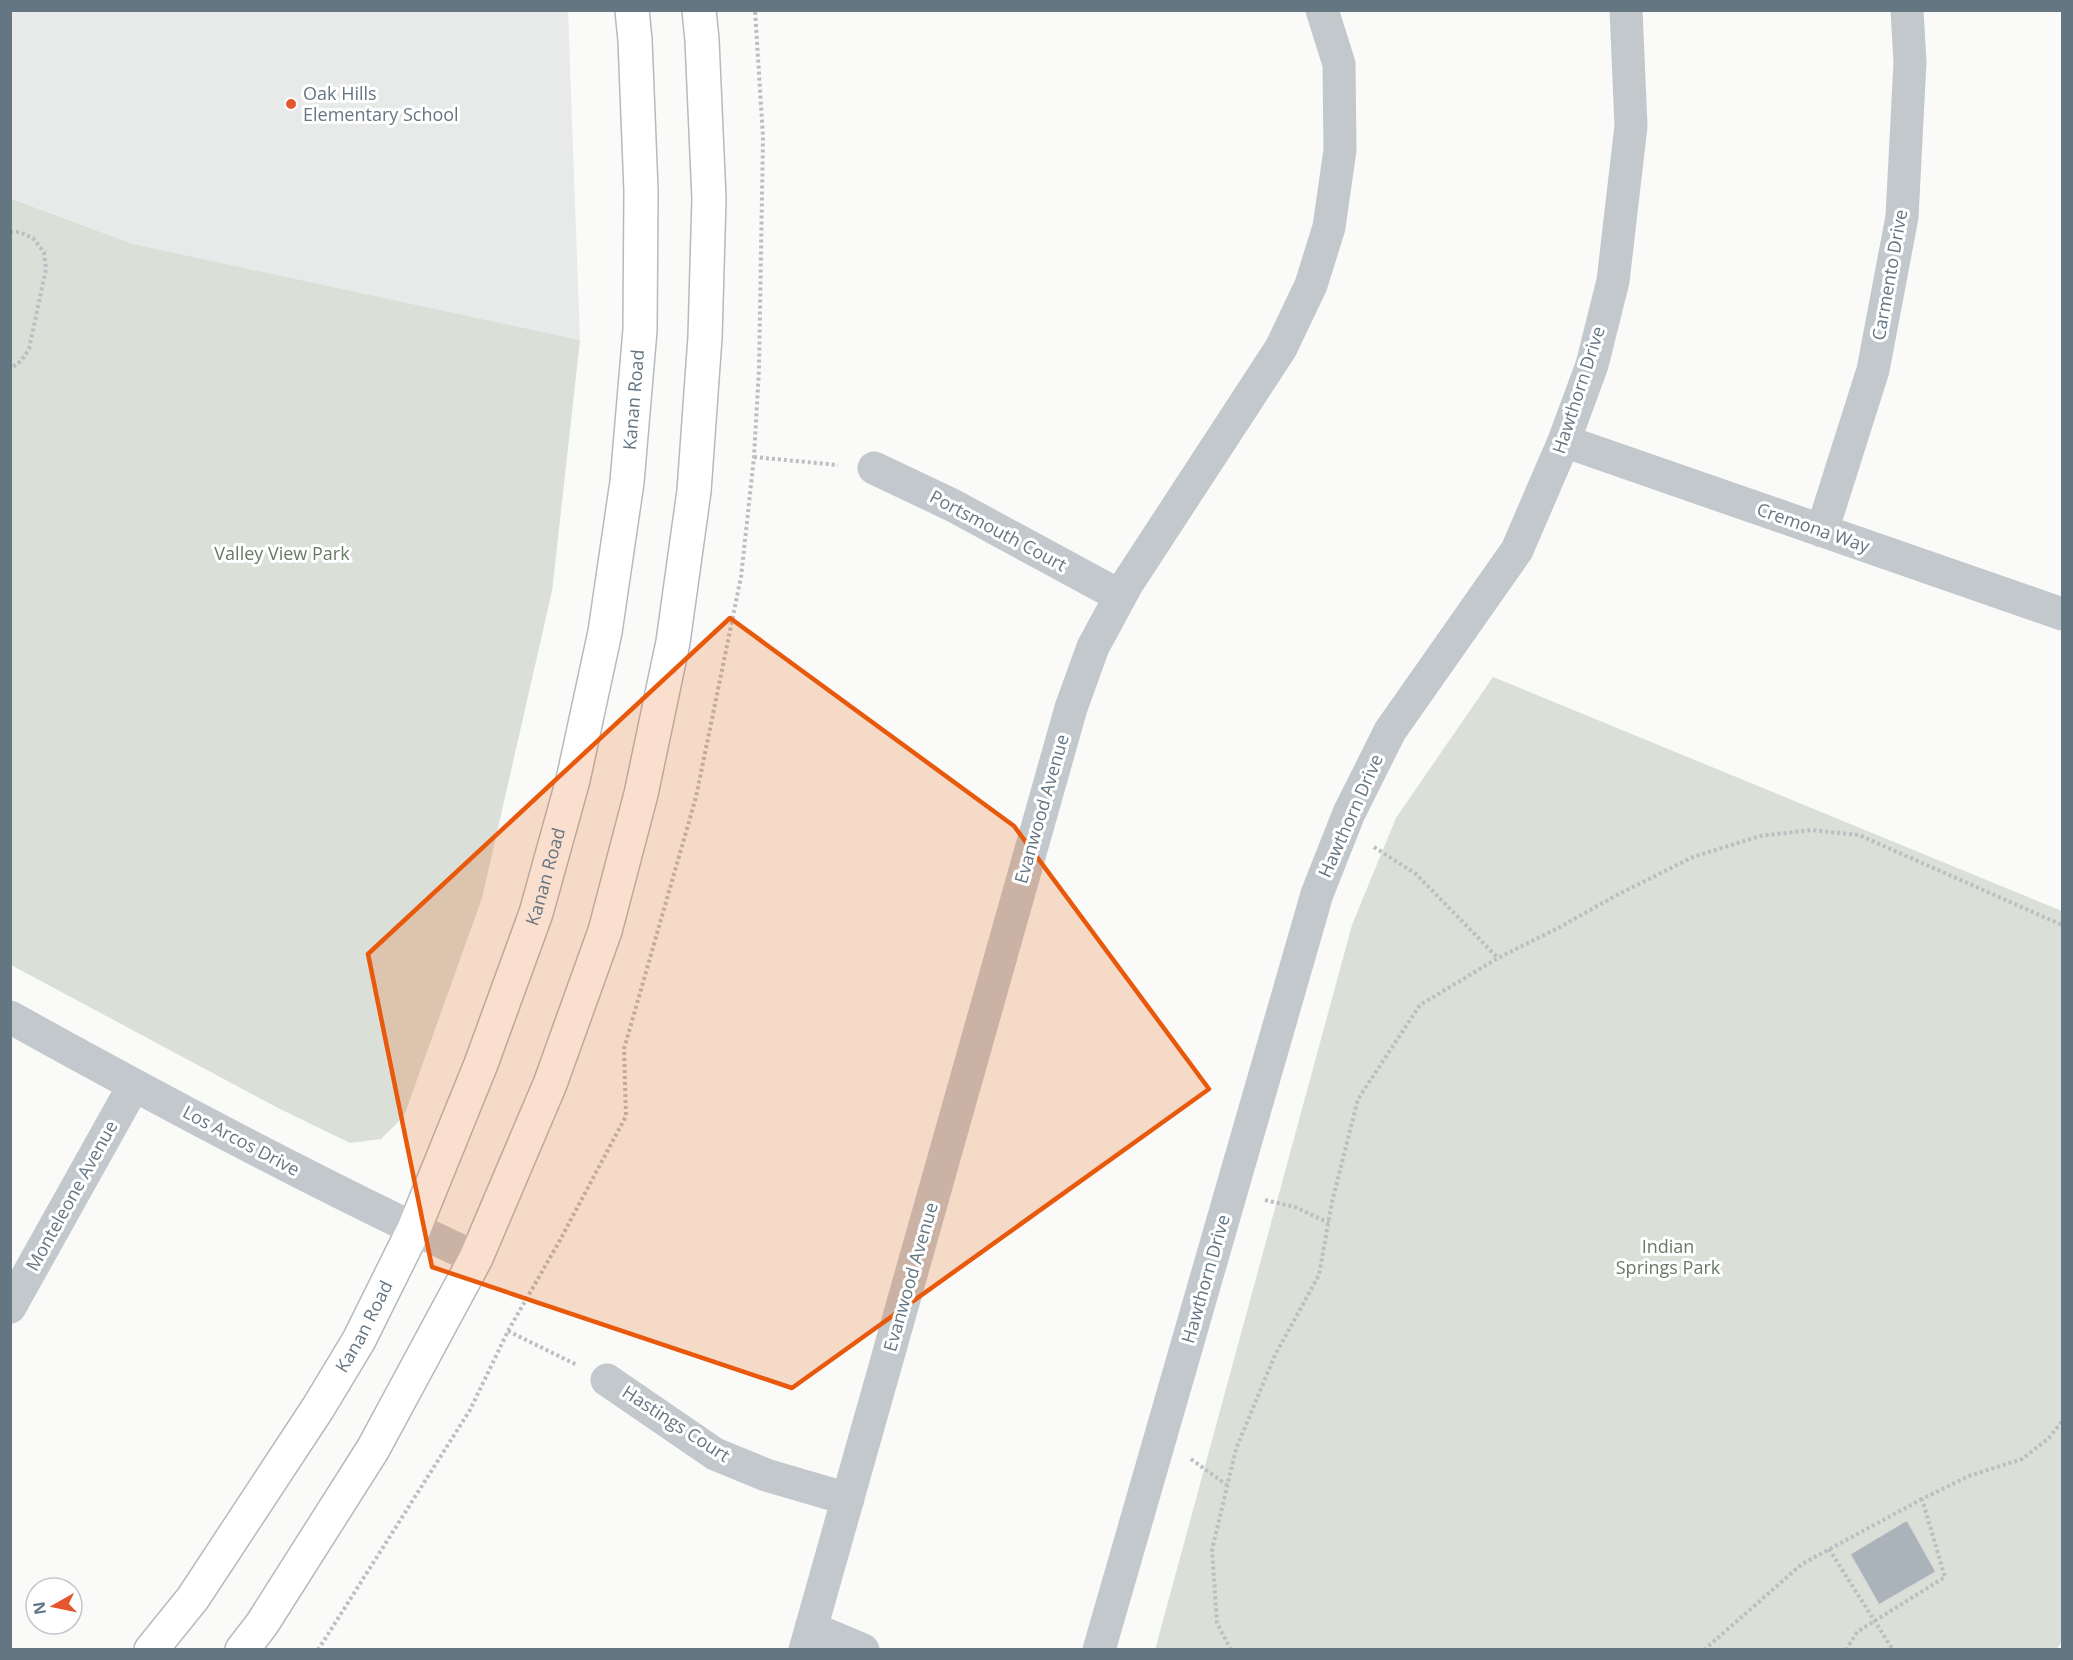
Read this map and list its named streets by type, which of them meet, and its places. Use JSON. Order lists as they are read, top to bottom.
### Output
{
  "streets": {
    "main road": ["Kanan Road"],
    "street": [
      "Carmento Drive",
      "Hawthorn Drive",
      "Cremona Way",
      "Portsmouth Court",
      "Evanwood Avenue",
      "Los Arcos Drive",
      "Monteleone Avenue",
      "Hastings Court"
    ]
  },
  "crossings": [
    ["Carmento Drive", "Cremona Way"],
    ["Hawthorn Drive", "Cremona Way"],
    ["Kanan Road", "Los Arcos Drive"],
    ["Portsmouth Court", "Evanwood Avenue"],
    ["Evanwood Avenue", "Hastings Court"],
    ["Los Arcos Drive", "Monteleone Avenue"]
  ],
  "parks": ["Valley View Park", "Indian Springs Park"],
  "places": ["Oak Hills Elementary School"],
  "north": "left"
}
